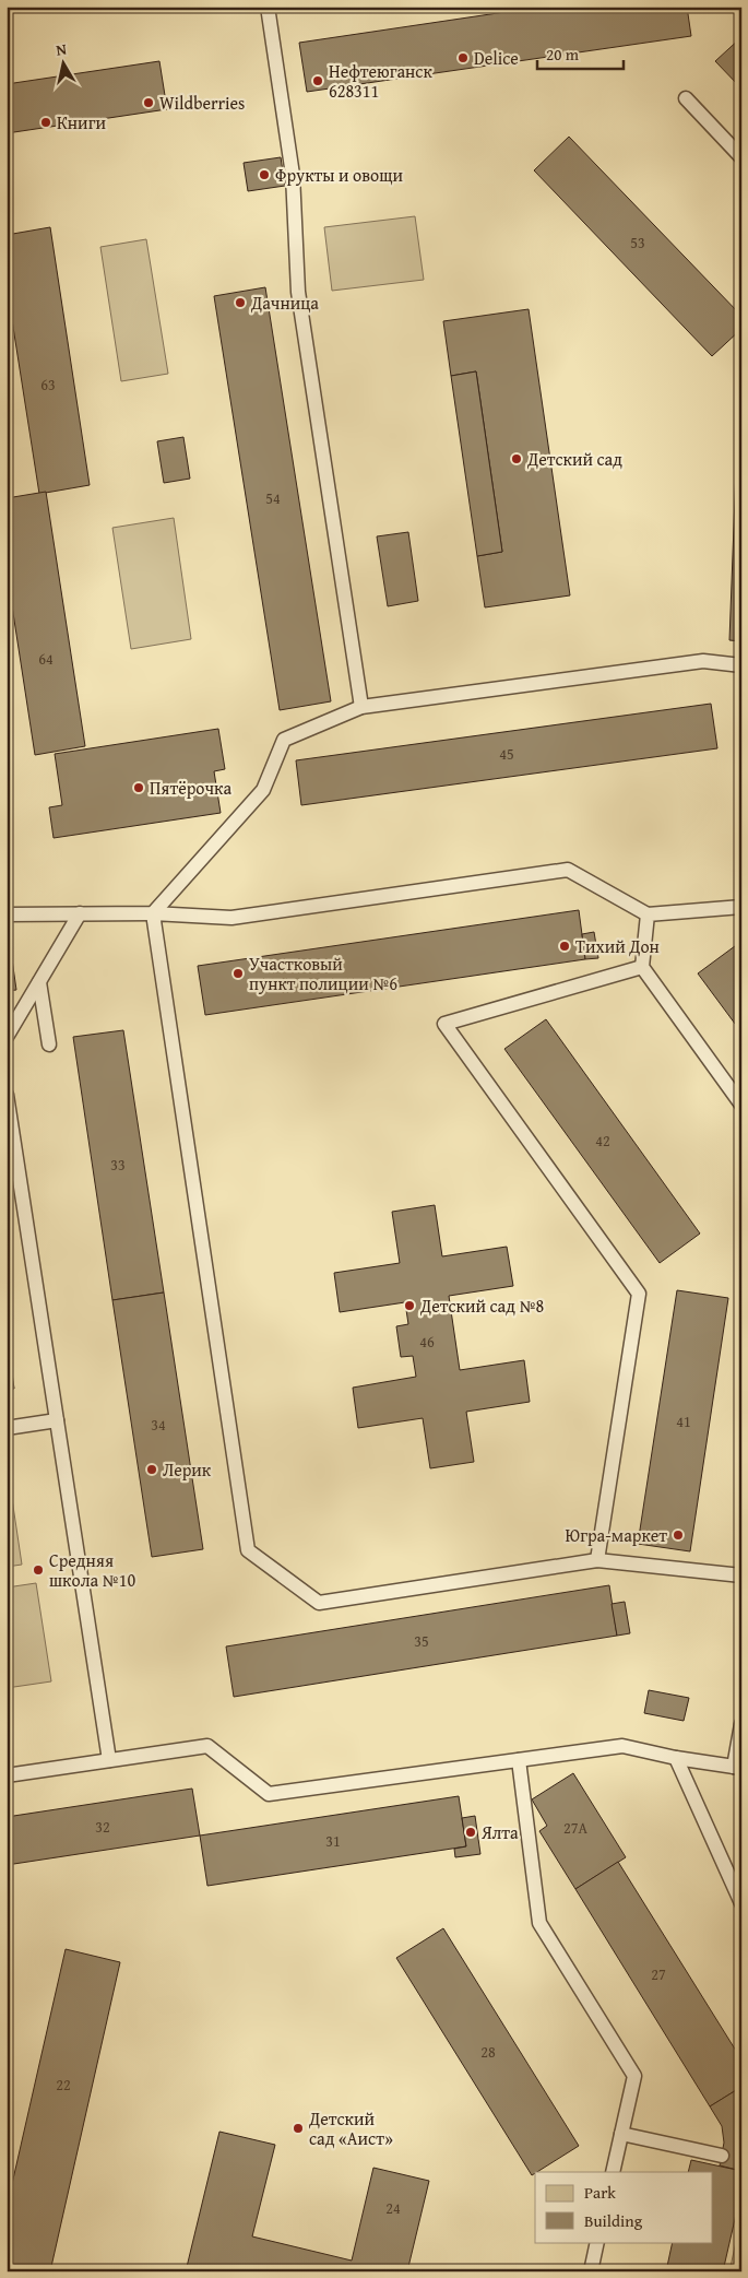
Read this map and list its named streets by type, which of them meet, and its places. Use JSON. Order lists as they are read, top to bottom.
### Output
{
  "places": [
    "Delice",
    "Нефтеюганск 628311",
    "Wildberries",
    "Книги",
    "Фрукты и овощи",
    "Дачница",
    "Детский сад",
    "Пятёрочка",
    "Тихий Дон",
    "Участковый пункт полиции №6",
    "Детский сад №8",
    "Лерик",
    "Югра-маркет",
    "Средняя школа №10",
    "Ялта",
    "Детский сад «Аист»"
  ],
  "house_numbers": [
    "53",
    "63",
    "54",
    "64",
    "45",
    "42",
    "33",
    "46",
    "41",
    "34",
    "35",
    "32",
    "27А",
    "31",
    "27",
    "28",
    "22",
    "24"
  ],
  "legend": ["Park", "Building"],
  "scale_bar": "20 m",
  "north": "top"
}
